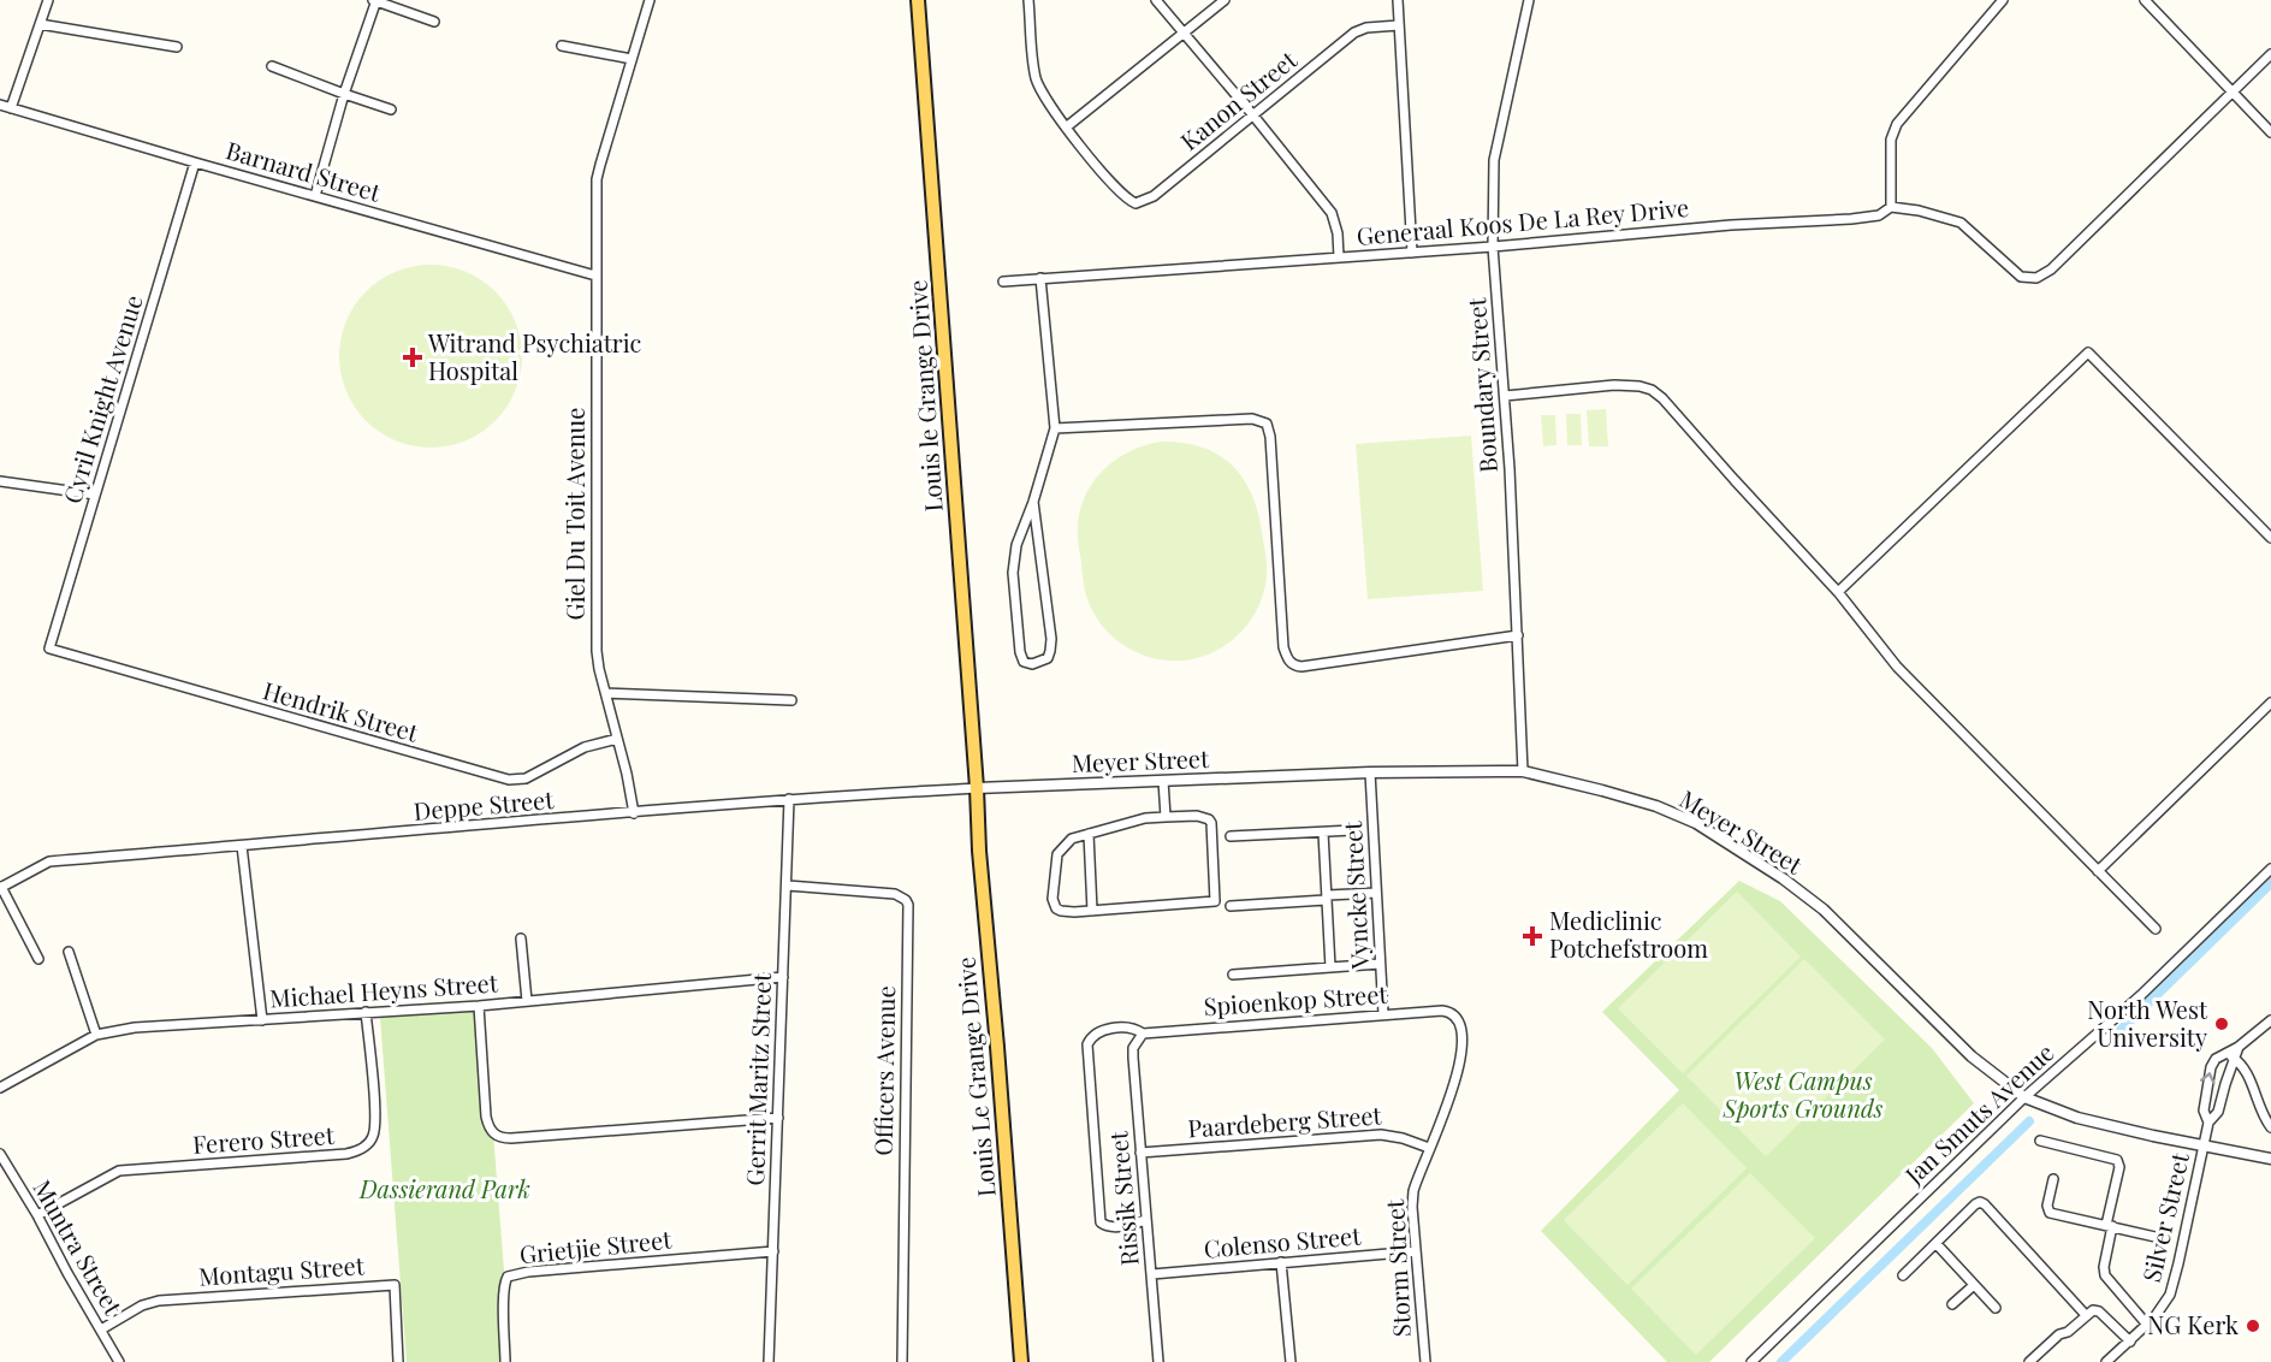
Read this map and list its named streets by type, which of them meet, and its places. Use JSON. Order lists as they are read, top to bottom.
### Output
{
  "streets": {
    "main road": ["Louis le Grange Drive", "Louis Le Grange Drive"],
    "street": [
      "Kanon Street",
      "Barnard Street",
      "Generaal Koos De La Rey Drive",
      "Boundary Street",
      "Cyril Knight Avenue",
      "Giel Du Toit Avenue",
      "Hendrik Street",
      "Meyer Street",
      "Deppe Street",
      "Vyncke Street",
      "Michael Heyns Street",
      "Spioenkop Street",
      "Officers Avenue",
      "Gerrit Maritz Street",
      "Jan Smuts Avenue",
      "Paardeberg Street",
      "Ferero Street",
      "Rissik Street",
      "Silver Street",
      "Colenso Street",
      "Muntra Street",
      "Grietjie Street",
      "Storm Street",
      "Montagu Street"
    ]
  },
  "crossings": [
    ["Barnard Street", "Cyril Knight Avenue"],
    ["Barnard Street", "Giel Du Toit Avenue"],
    ["Generaal Koos De La Rey Drive", "Boundary Street"],
    ["Boundary Street", "Meyer Street"],
    ["Louis le Grange Drive", "Meyer Street"],
    ["Louis le Grange Drive", "Deppe Street"],
    ["Louis le Grange Drive", "Louis Le Grange Drive"],
    ["Cyril Knight Avenue", "Hendrik Street"],
    ["Giel Du Toit Avenue", "Hendrik Street"],
    ["Giel Du Toit Avenue", "Deppe Street"],
    ["Meyer Street", "Deppe Street"],
    ["Meyer Street", "Vyncke Street"],
    ["Meyer Street", "Louis Le Grange Drive"],
    ["Meyer Street", "Jan Smuts Avenue"],
    ["Meyer Street", "Silver Street"],
    ["Deppe Street", "Louis Le Grange Drive"],
    ["Deppe Street", "Gerrit Maritz Street"],
    ["Vyncke Street", "Spioenkop Street"],
    ["Michael Heyns Street", "Gerrit Maritz Street"],
    ["Michael Heyns Street", "Ferero Street"],
    ["Spioenkop Street", "Rissik Street"],
    ["Spioenkop Street", "Storm Street"],
    ["Officers Avenue", "Gerrit Maritz Street"],
    ["Gerrit Maritz Street", "Grietjie Street"],
    ["Paardeberg Street", "Rissik Street"],
    ["Paardeberg Street", "Storm Street"],
    ["Ferero Street", "Muntra Street"],
    ["Rissik Street", "Colenso Street"],
    ["Colenso Street", "Storm Street"],
    ["Muntra Street", "Montagu Street"]
  ],
  "parks": ["West Campus Sports Grounds", "Dassierand Park"],
  "places": {
    "health": ["Witrand Psychiatric Hospital", "Mediclinic Potchefstroom"],
    "other": ["North West University", "NG Kerk"]
  }
}
